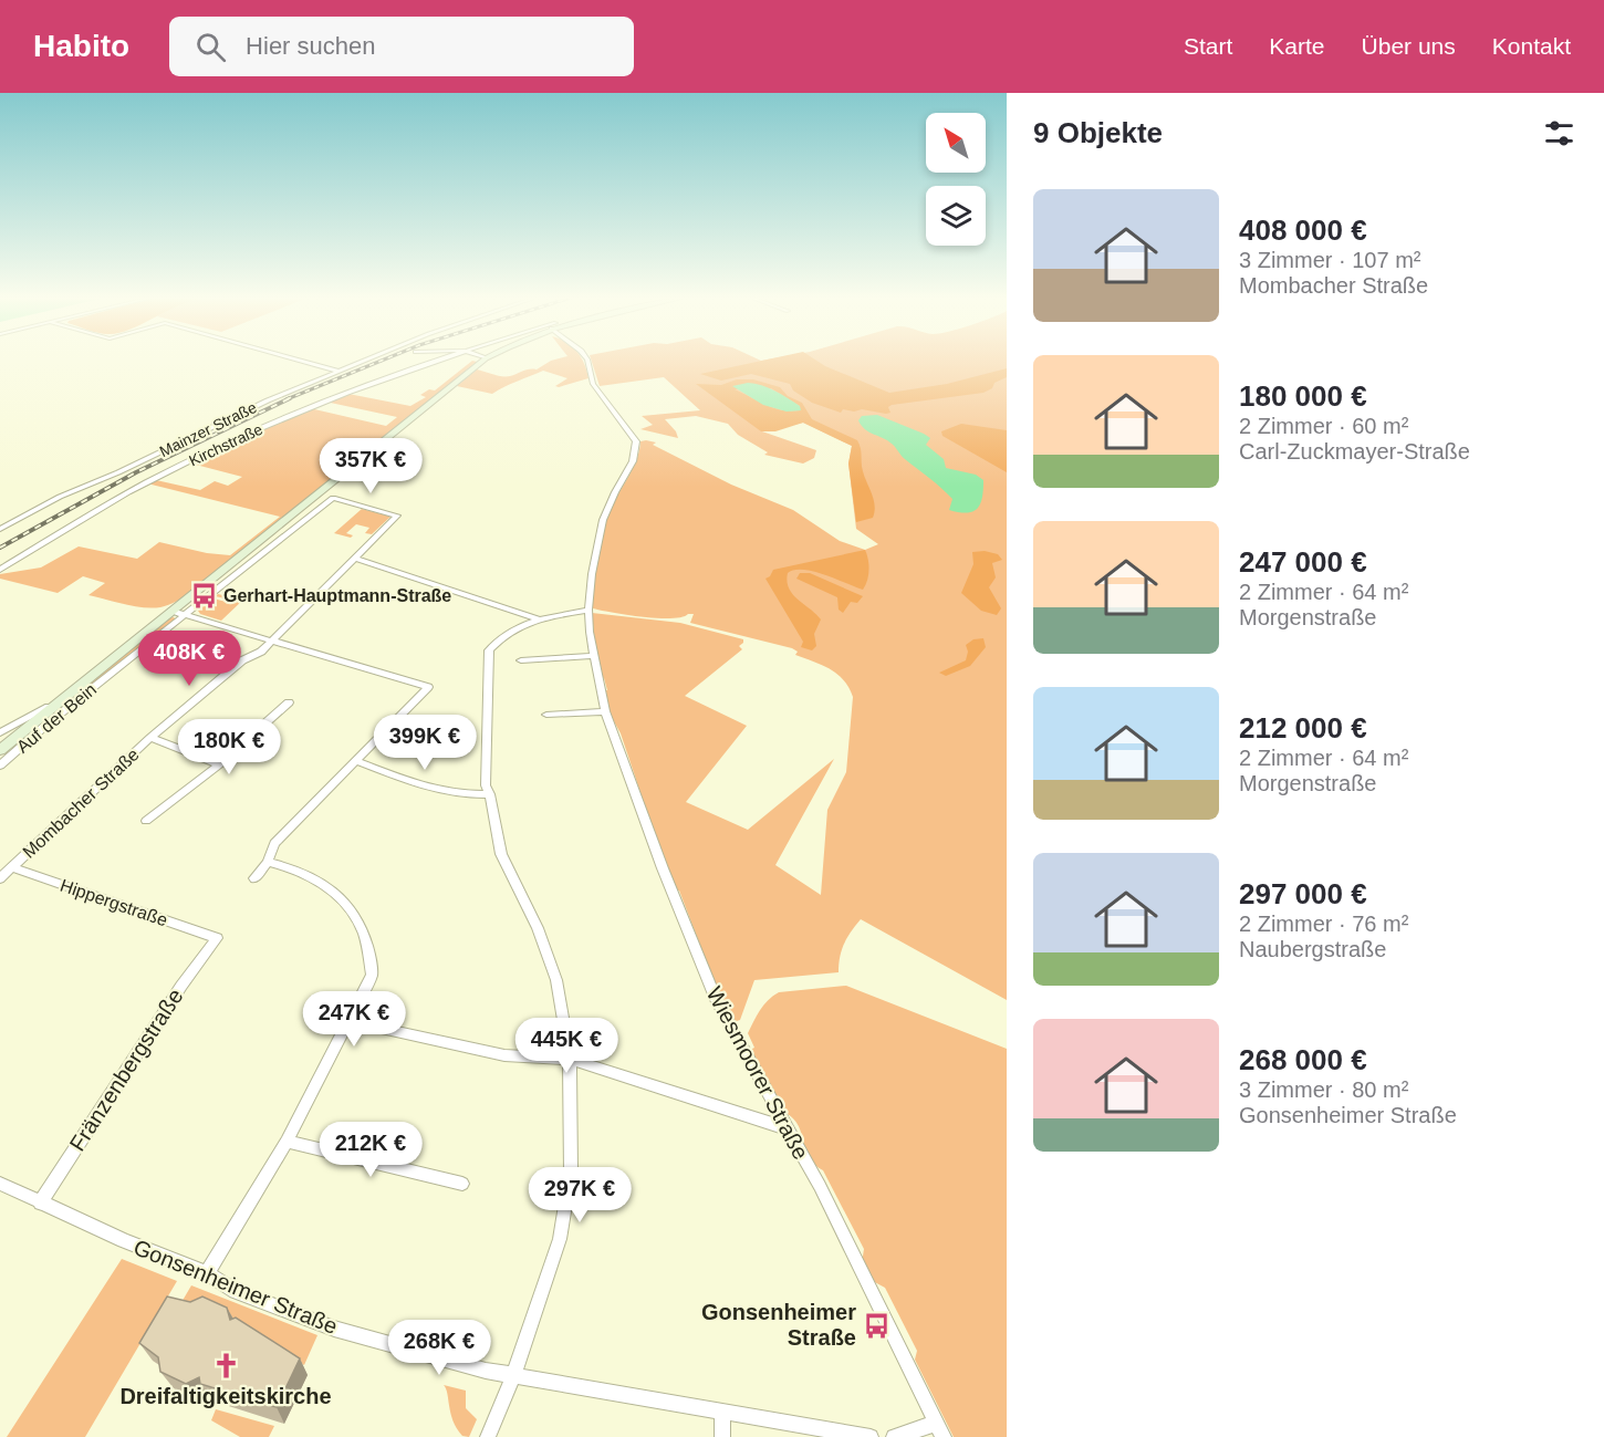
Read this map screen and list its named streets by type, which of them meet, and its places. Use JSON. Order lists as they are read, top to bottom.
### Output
{
  "streets": {
    "street": [
      "Mainzer Straße",
      "Kirchstraße",
      "Auf der Bein",
      "Mombacher Straße",
      "Hippergstraße",
      "Fränzenbergstraße",
      "Wiesmoorer Straße",
      "Gonsenheimer Straße"
    ]
  },
  "crossings": [
    ["Auf der Bein", "Mombacher Straße"],
    ["Mombacher Straße", "Hippergstraße"],
    ["Hippergstraße", "Fränzenbergstraße"],
    ["Fränzenbergstraße", "Gonsenheimer Straße"]
  ],
  "places": {
    "bus stop": ["Gerhart-Hauptmann-Straße", "Gonsenheimer Straße"],
    "church": ["Dreifaltigkeitskirche"]
  },
  "north": "top left",
  "page": {
    "header": "Habito",
    "search": "Hier suchen",
    "nav": [
      "Start",
      "Karte",
      "Über uns",
      "Kontakt"
    ],
    "heading": "9 Objekte",
    "list": [
      {
        "name": "408 000 €",
        "note": "3 Zimmer · 107 m² · Mombacher Straße"
      },
      {
        "name": "180 000 €",
        "note": "2 Zimmer · 60 m² · Carl-Zuckmayer-Straße"
      },
      {
        "name": "247 000 €",
        "note": "2 Zimmer · 64 m² · Morgenstraße"
      },
      {
        "name": "212 000 €",
        "note": "2 Zimmer · 64 m² · Morgenstraße"
      },
      {
        "name": "297 000 €",
        "note": "2 Zimmer · 76 m² · Naubergstraße"
      },
      {
        "name": "268 000 €",
        "note": "3 Zimmer · 80 m² · Gonsenheimer Straße"
      }
    ],
    "price": [
      "357K €",
      "408K €",
      "399K €",
      "180K €",
      "247K €",
      "445K €",
      "212K €",
      "297K €",
      "268K €"
    ]
  }
}
